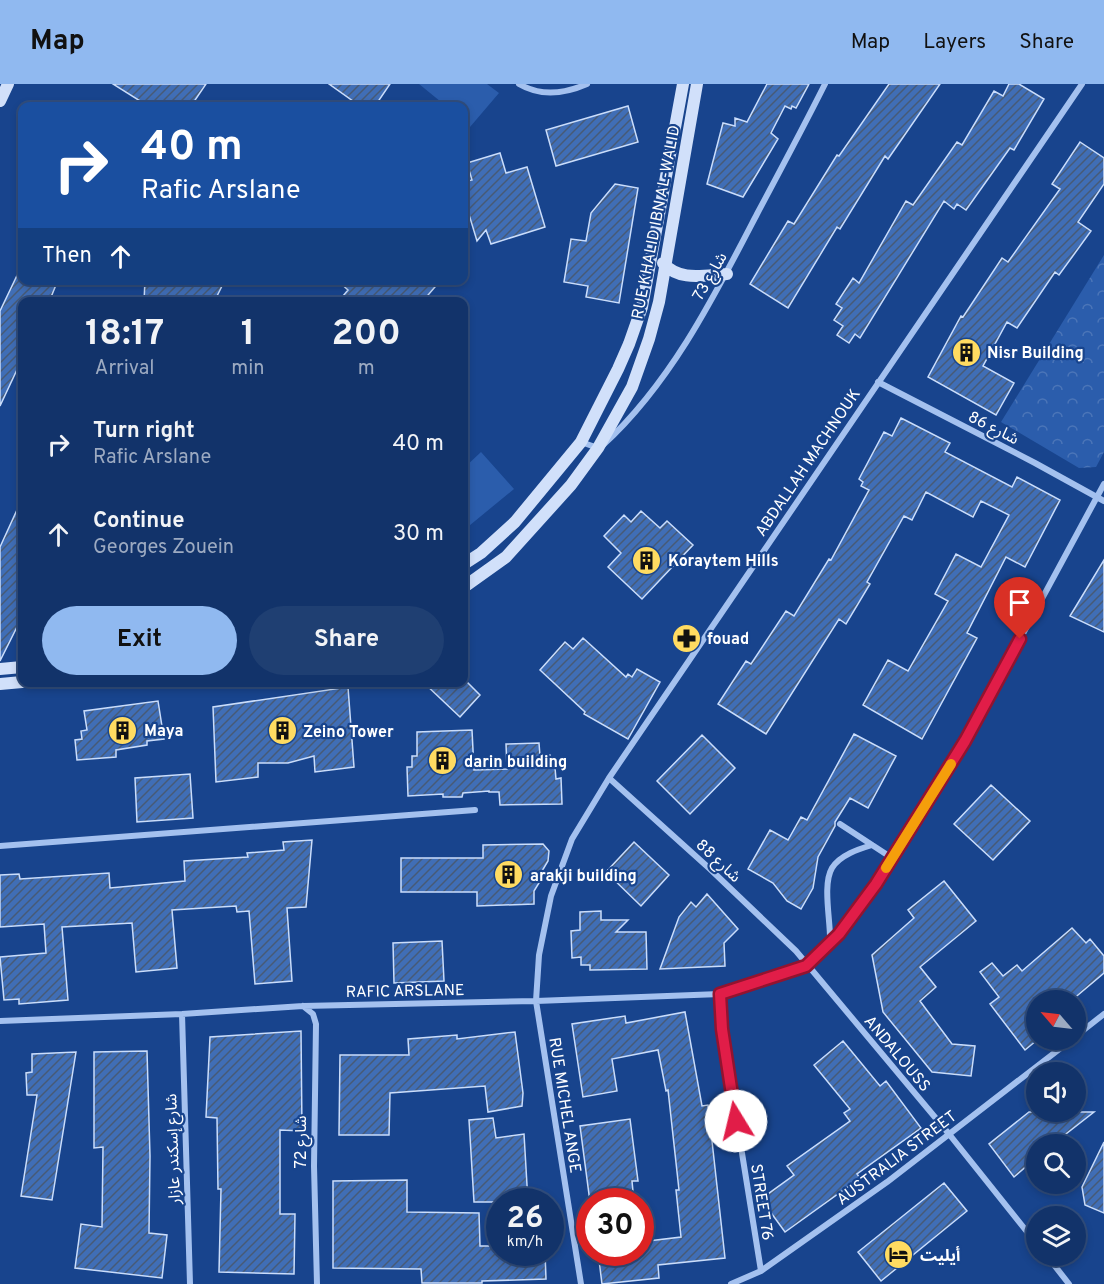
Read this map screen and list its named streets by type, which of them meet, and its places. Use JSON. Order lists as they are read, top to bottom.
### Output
{
  "streets": {
    "main road": ["RUE KHALID IBN AL-WALID"],
    "street": [
      "شارع 73",
      "شارع 86",
      "ABDALLAH MACHNOUK",
      "شارع 88",
      "RAFIC ARSLANE",
      "ANDALOUSS",
      "RUE MICHEL ANGE",
      "شارع 72",
      "شارع إسكندر عازار",
      "AUSTRALIA STREET",
      "STREET 76"
    ]
  },
  "crossings": [
    ["RUE KHALID IBN AL-WALID", "شارع 73"],
    ["شارع 86", "ABDALLAH MACHNOUK"],
    ["ABDALLAH MACHNOUK", "شارع 88"],
    ["ABDALLAH MACHNOUK", "RAFIC ARSLANE"],
    ["ABDALLAH MACHNOUK", "RUE MICHEL ANGE"],
    ["شارع 88", "RAFIC ARSLANE"],
    ["شارع 88", "ANDALOUSS"],
    ["RAFIC ARSLANE", "ANDALOUSS"],
    ["RAFIC ARSLANE", "RUE MICHEL ANGE"],
    ["RAFIC ARSLANE", "شارع 72"],
    ["RAFIC ARSLANE", "شارع إسكندر عازار"],
    ["RAFIC ARSLANE", "STREET 76"],
    ["ANDALOUSS", "AUSTRALIA STREET"],
    ["AUSTRALIA STREET", "STREET 76"]
  ],
  "places": {
    "building": [
      "Nisr Building",
      "Koraytem Hills",
      "Maya",
      "Zeino Tower",
      "darin building",
      "arakji building"
    ],
    "pharmacy": ["fouad"],
    "hotel": ["أيليت"]
  },
  "north": "top left",
  "page": {
    "header": "Map",
    "nav": ["Map", "Layers", "Share"],
    "turn": ["40 m", "Rafic Arslane"],
    "then": "Then",
    "eta": [
      "18:17",
      "Arrival",
      "1",
      "min",
      "200",
      "m"
    ],
    "list": [
      {
        "name": "Turn right",
        "note": "Rafic Arslane",
        "value": "40 m"
      },
      {
        "name": "Continue",
        "note": "Georges Zouein",
        "value": "30 m"
      }
    ],
    "buttons": ["Exit", "Share"],
    "speed": "26 km/h",
    "limit": "30"
  }
}
